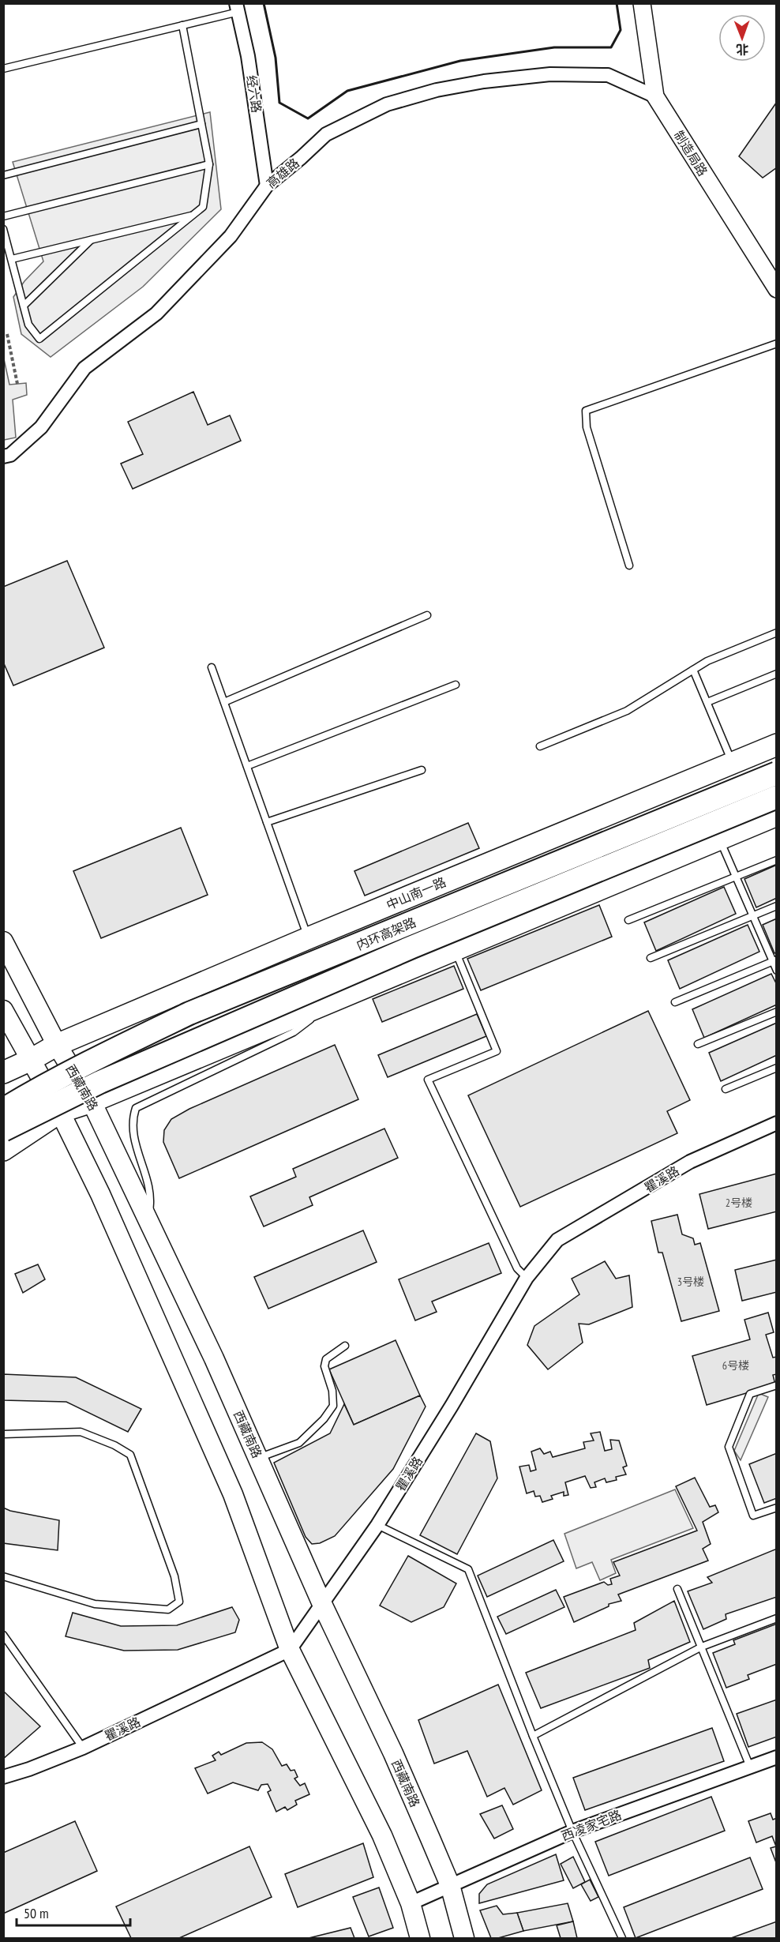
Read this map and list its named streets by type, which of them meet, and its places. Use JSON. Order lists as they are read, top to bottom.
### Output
{
  "streets": {
    "highway": ["内环高架路"],
    "main road": ["中山南一路", "西藏南路"],
    "street": [
      "经六路",
      "制造局路",
      "高雄路",
      "瞿溪路",
      "西凌家宅路"
    ]
  },
  "crossings": [
    ["经六路", "高雄路"],
    ["制造局路", "高雄路"],
    ["中山南一路", "西藏南路"],
    ["西藏南路", "瞿溪路"],
    ["西藏南路", "西凌家宅路"]
  ],
  "house_numbers": ["2号楼", "3号楼", "6号楼"],
  "scale_bar": "50 m",
  "north": "bottom"
}
